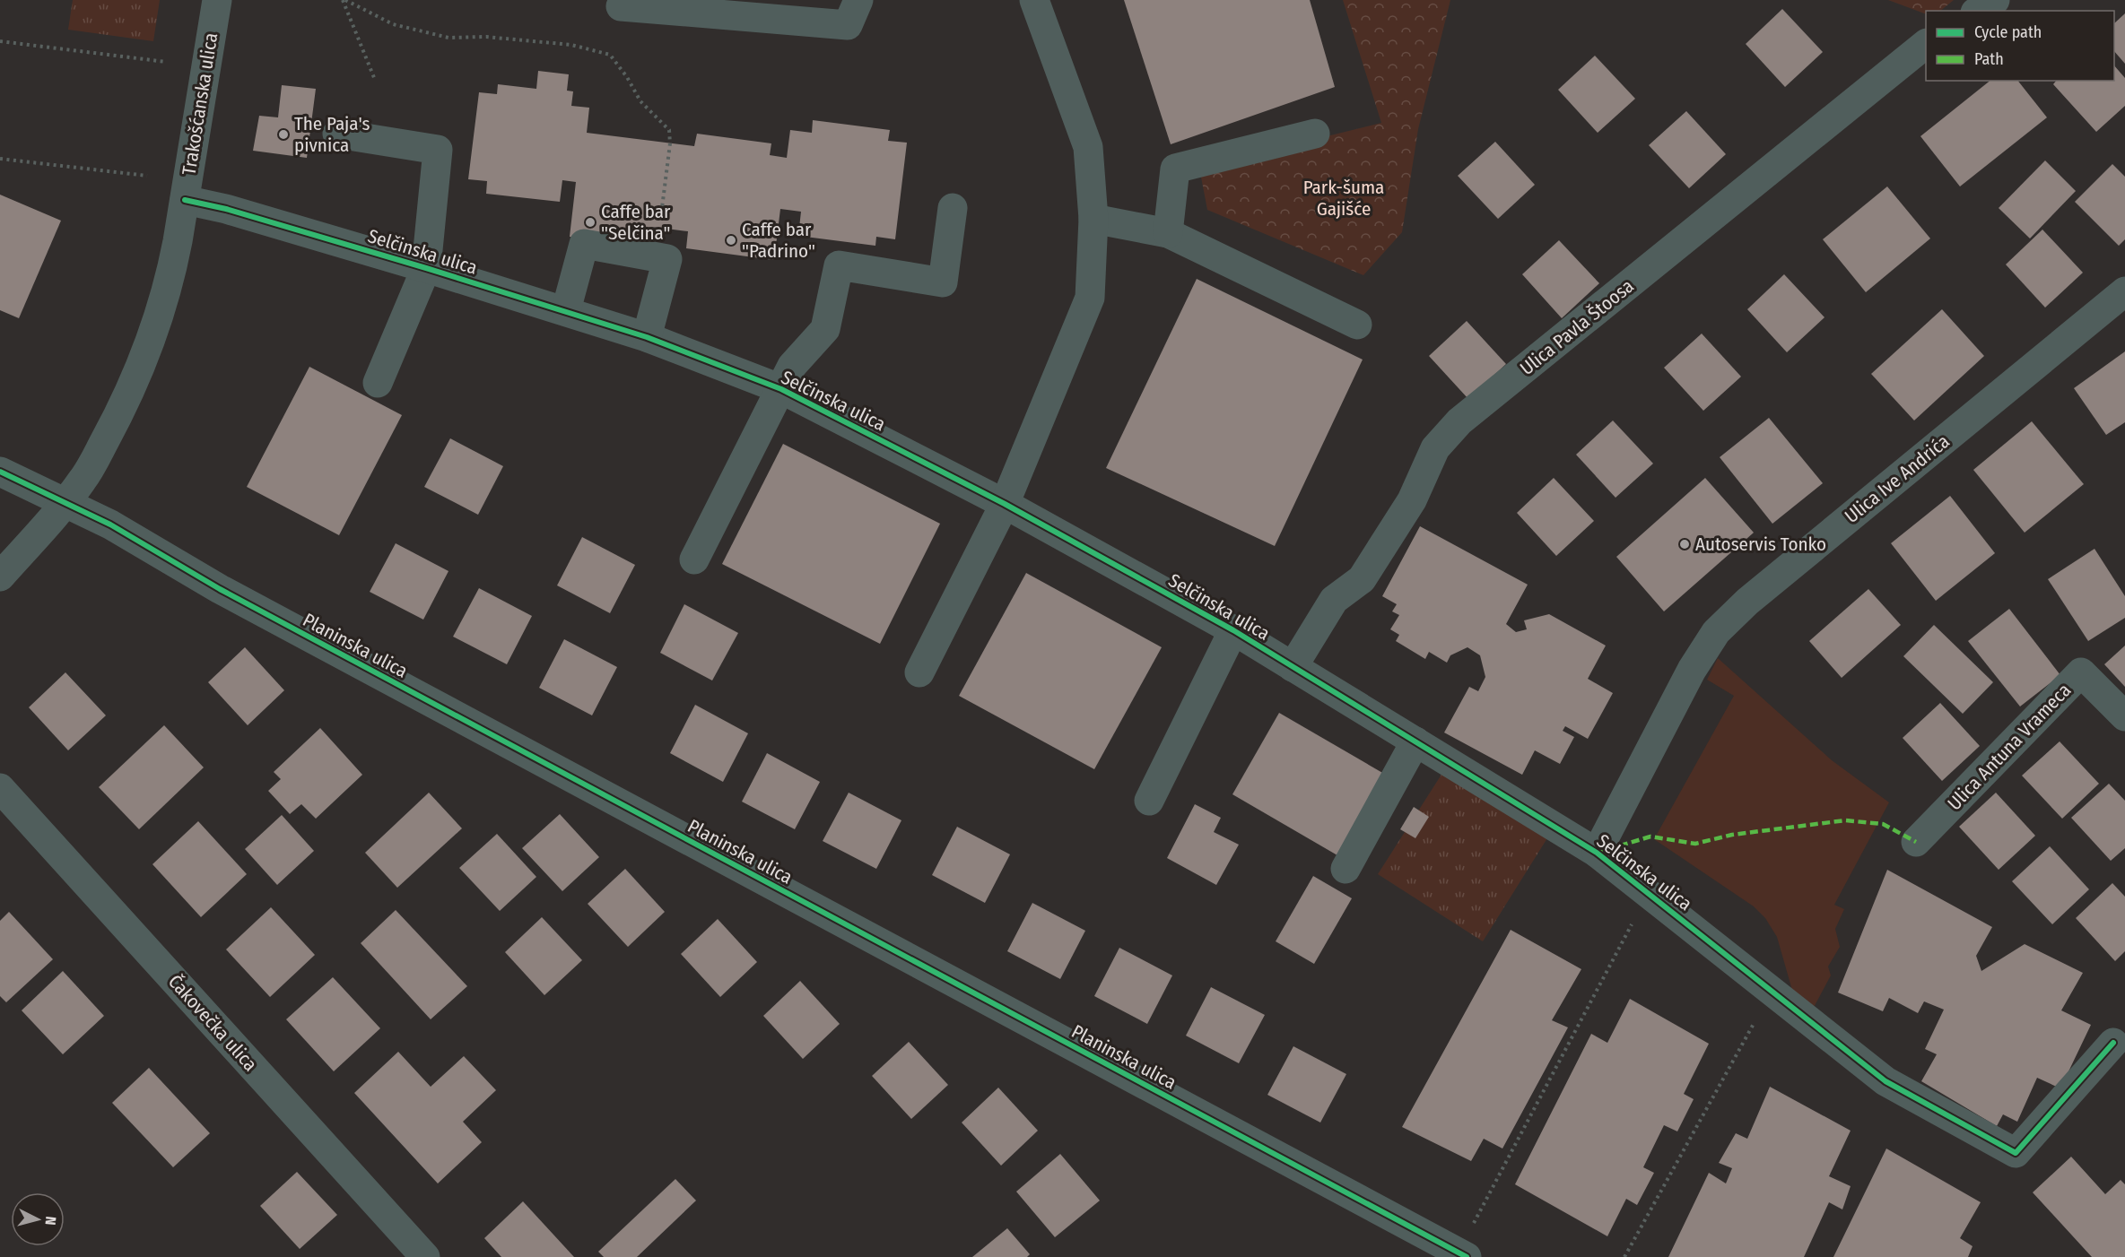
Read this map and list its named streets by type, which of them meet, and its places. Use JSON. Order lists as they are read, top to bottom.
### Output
{
  "streets": {
    "street": [
      "Trakošćanska ulica",
      "Selčinska ulica",
      "Ulica Pavla Štoosa",
      "Ulica Ive Andrića",
      "Planinska ulica",
      "Ulica Antuna Vrameca",
      "Čakovečka ulica"
    ]
  },
  "crossings": [
    ["Trakošćanska ulica", "Selčinska ulica"],
    ["Trakošćanska ulica", "Planinska ulica"],
    ["Selčinska ulica", "Ulica Pavla Štoosa"],
    ["Selčinska ulica", "Ulica Ive Andrića"]
  ],
  "parks": ["Park-šuma Gajišće"],
  "places": [
    "The Paja's pivnica",
    "Caffe bar \"Selčina\"",
    "Caffe bar \"Padrino\"",
    "Autoservis Tonko"
  ],
  "legend": ["Cycle path", "Path"],
  "north": "right"
}
